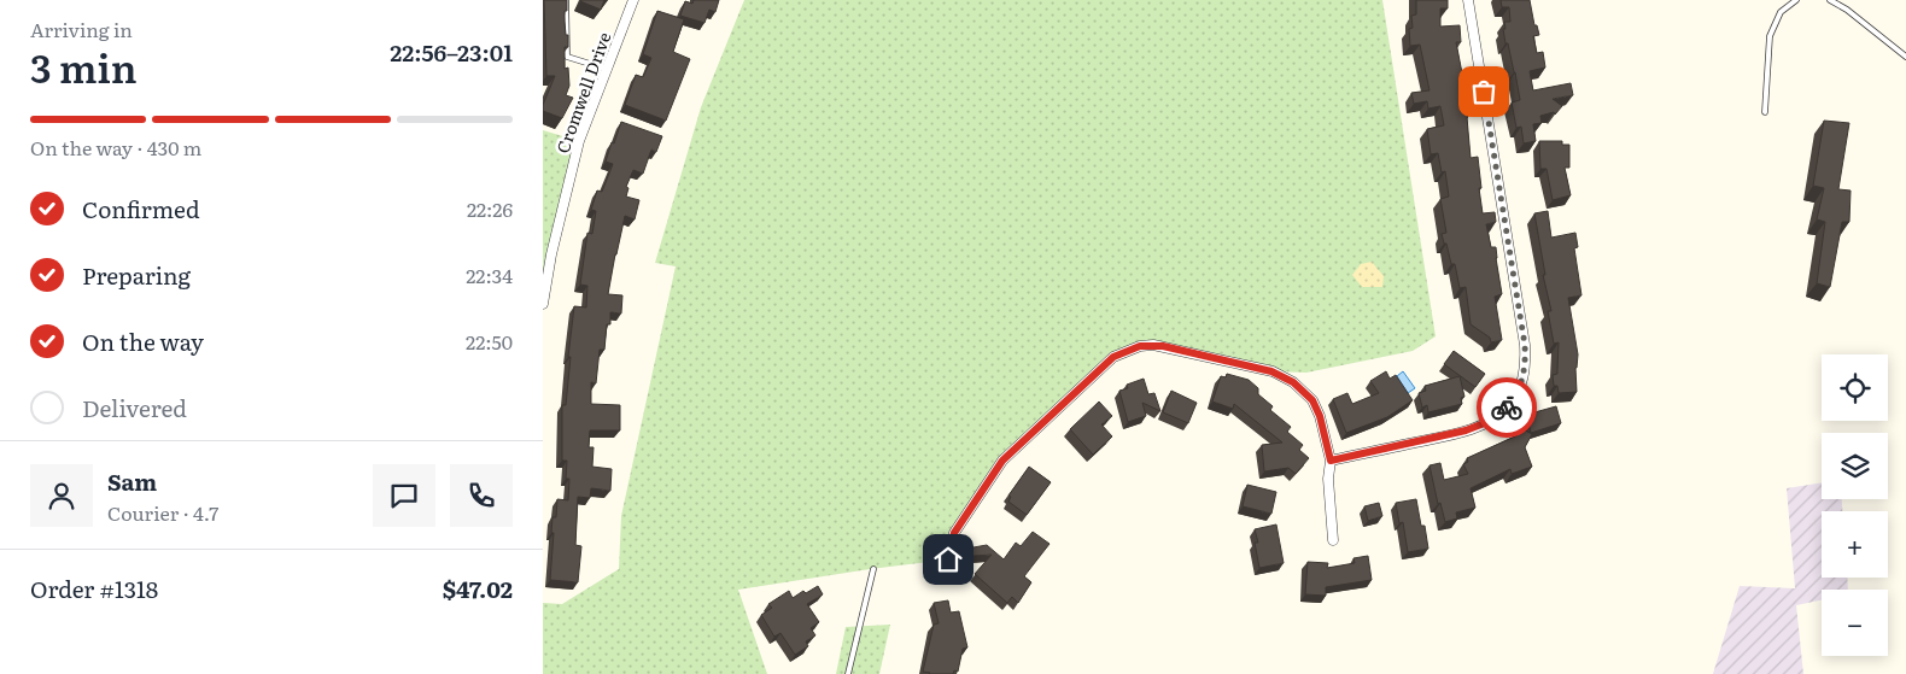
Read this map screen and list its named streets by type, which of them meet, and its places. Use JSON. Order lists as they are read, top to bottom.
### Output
{
  "streets": {
    "street": ["Cromwell Drive"]
  },
  "page": {
    "heading": ["3 min", "Arriving in", "22:56–23:01"],
    "panel": [
      "Sam",
      "Courier · 4.7",
      "Order #1318",
      "$47.02"
    ],
    "bar": "On the way · 430 m",
    "list": [
      ["Confirmed", "22:26"],
      ["Preparing", "22:34"],
      ["On the way", "22:50"],
      "Delivered"
    ],
    "map_buttons": ["+", "−"]
  }
}
